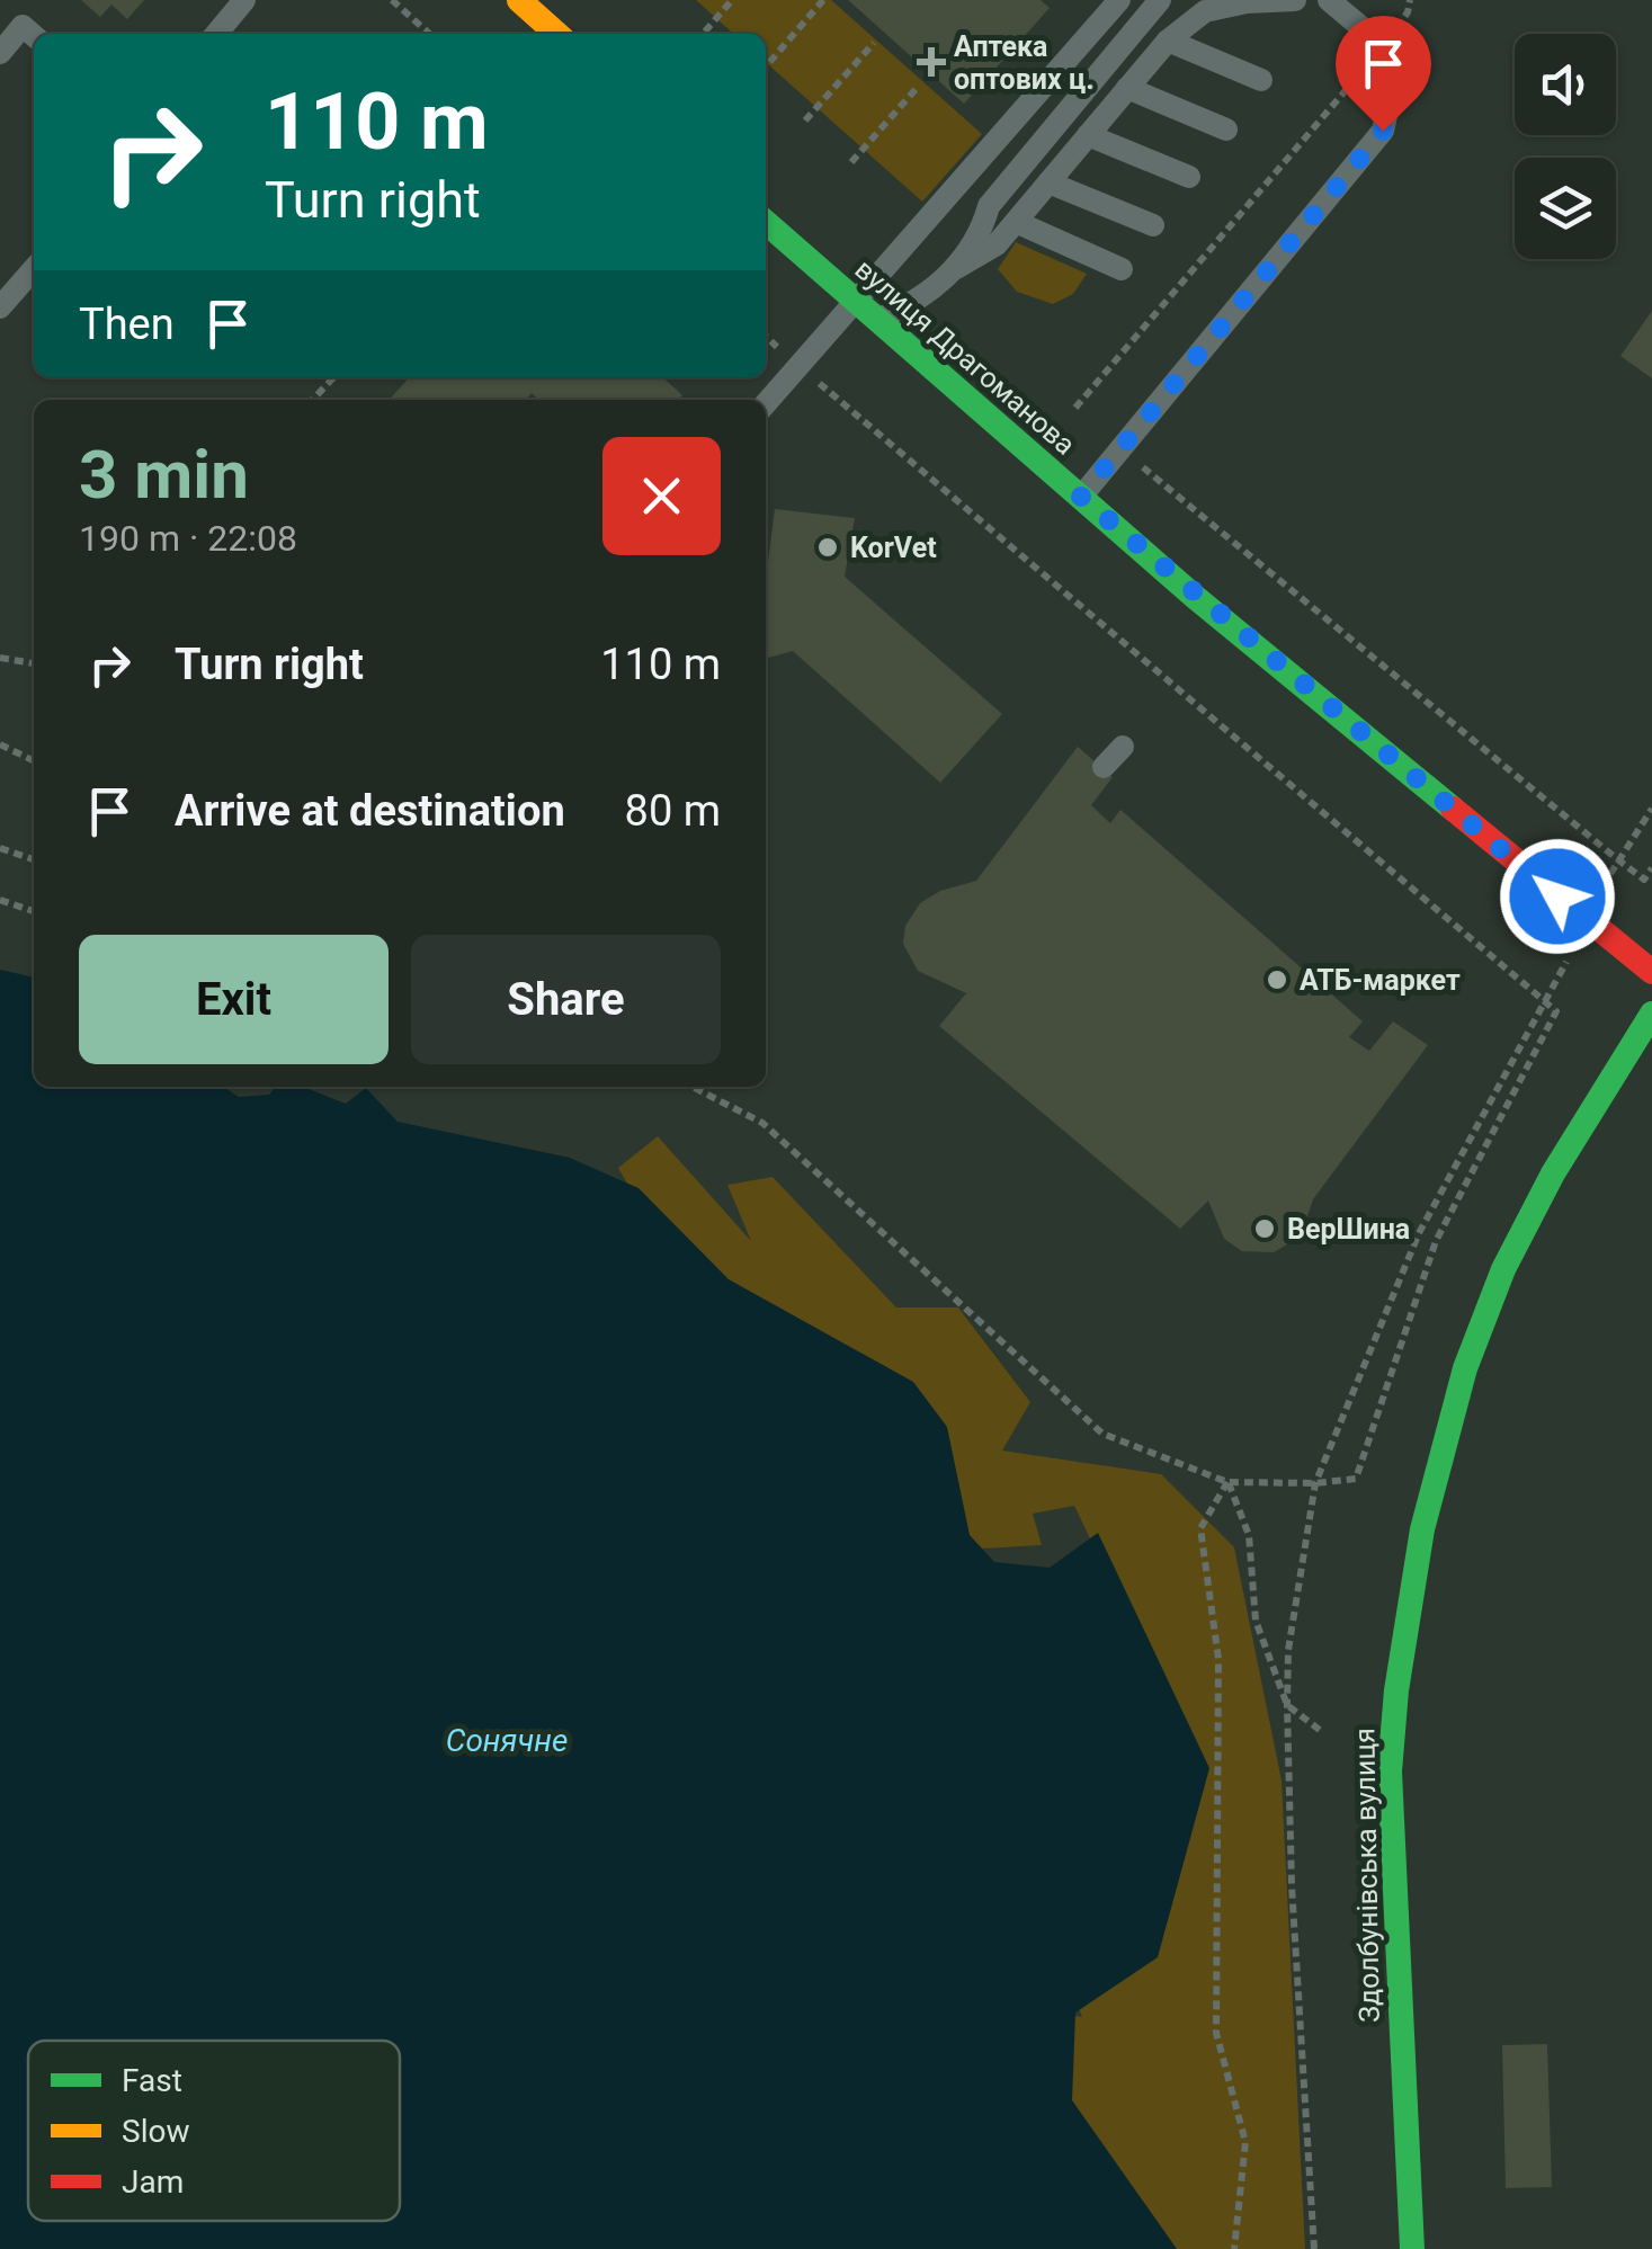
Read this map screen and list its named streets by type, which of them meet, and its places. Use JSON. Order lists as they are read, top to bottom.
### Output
{
  "streets": {
    "street": ["вулиця Драгоманова", "Здолбунівська вулиця"]
  },
  "water": ["Сонячне"],
  "places": {
    "health": ["Аптека оптових ц."],
    "other": ["KorVet", "АТБ-маркет", "ВерШина"]
  },
  "legend": ["Fast", "Slow", "Jam"],
  "page": {
    "turn": ["110 m", "Turn right"],
    "then": "Then",
    "heading": ["3 min", "190 m · 22:08"],
    "list": [
      {
        "name": "Turn right",
        "value": "110 m"
      },
      {
        "name": "Arrive at destination",
        "value": "80 m"
      }
    ],
    "buttons": ["Exit", "Share"]
  }
}
